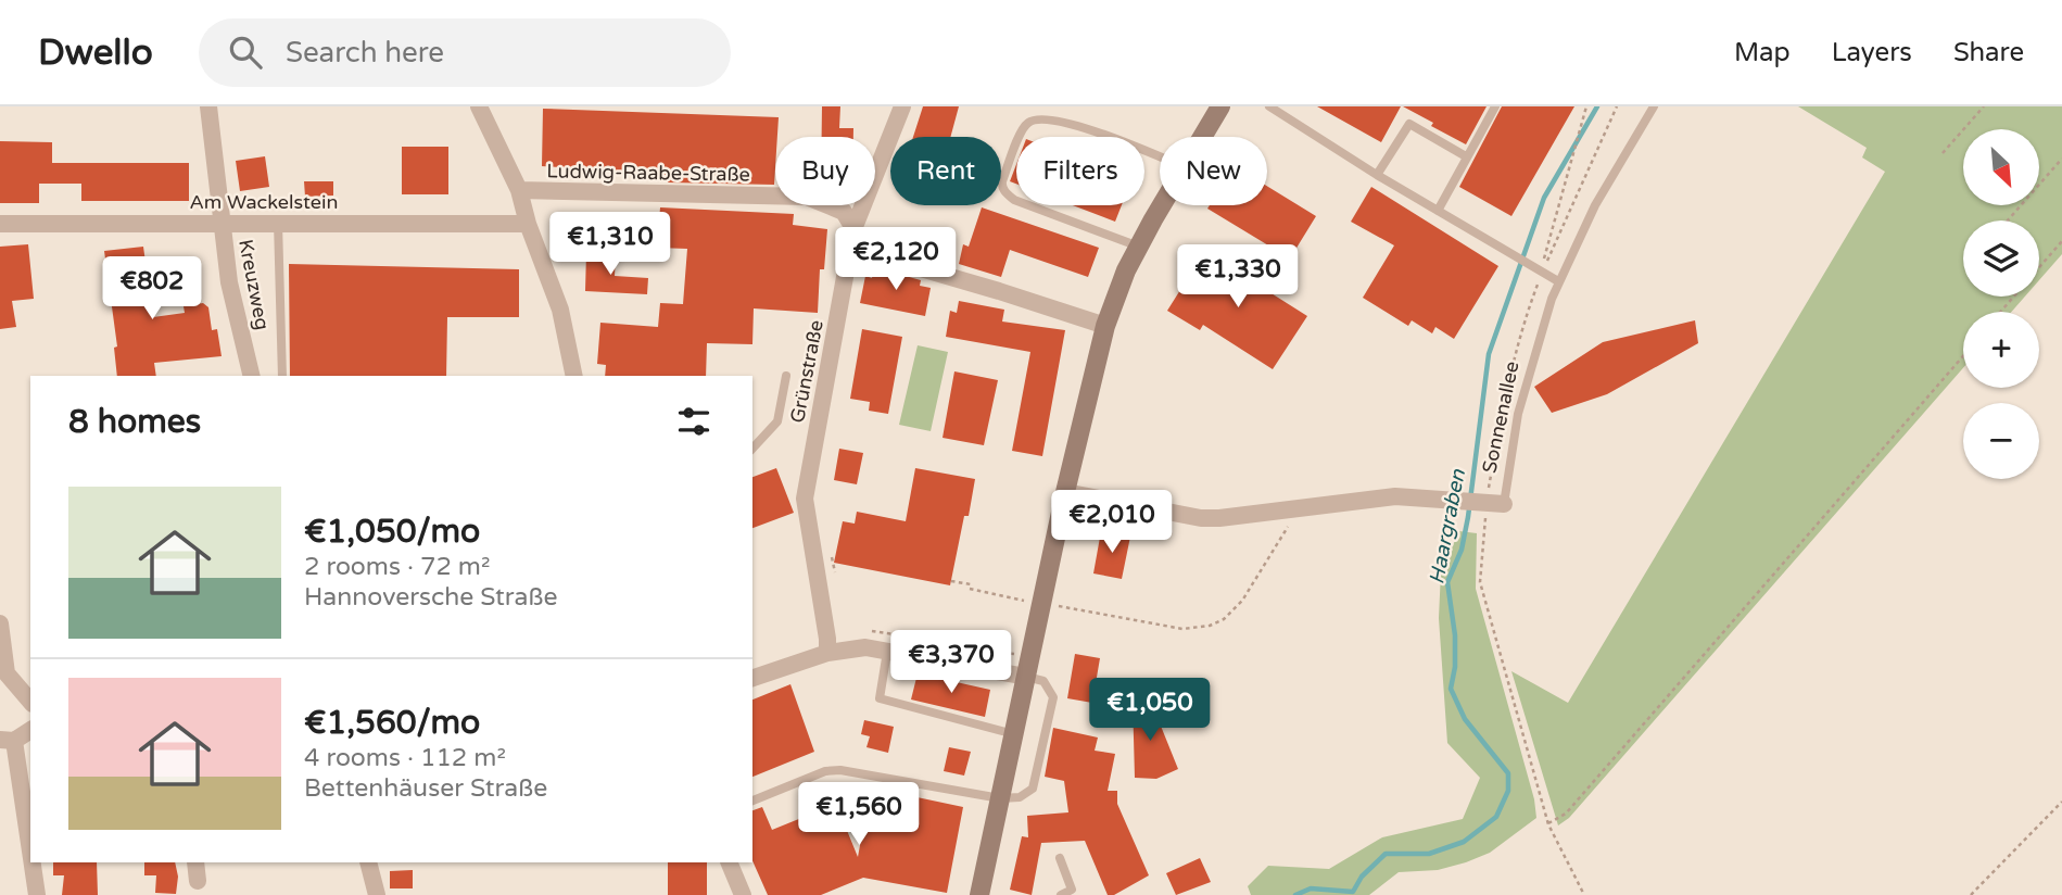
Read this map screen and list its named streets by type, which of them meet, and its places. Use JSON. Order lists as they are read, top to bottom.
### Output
{
  "streets": {
    "street": [
      "Ludwig-Raabe-Straße",
      "Am Wackelstein",
      "Kreuzweg",
      "Grünstraße"
    ],
    "lane": ["Sonnenallee"]
  },
  "crossings": [
    ["Ludwig-Raabe-Straße", "Grünstraße"],
    ["Am Wackelstein", "Kreuzweg"]
  ],
  "water": ["Haargraben"],
  "north": "bottom right",
  "page": {
    "header": "Dwello",
    "search": "Search here",
    "nav": ["Map", "Layers", "Share"],
    "map_buttons": ["+", "−"],
    "chip": [
      "Buy",
      "Rent",
      "Filters",
      "New"
    ],
    "price": [
      "€1,310",
      "€2,120",
      "€1,330",
      "€802",
      "€2,010",
      "€3,370",
      "€1,050",
      "€1,560"
    ],
    "heading": "8 homes",
    "list": [
      {
        "name": "€1,050/mo",
        "note": "2 rooms · 72 m² · Hannoversche Straße"
      },
      {
        "name": "€1,560/mo",
        "note": "4 rooms · 112 m² · Bettenhäuser Straße"
      }
    ]
  }
}
